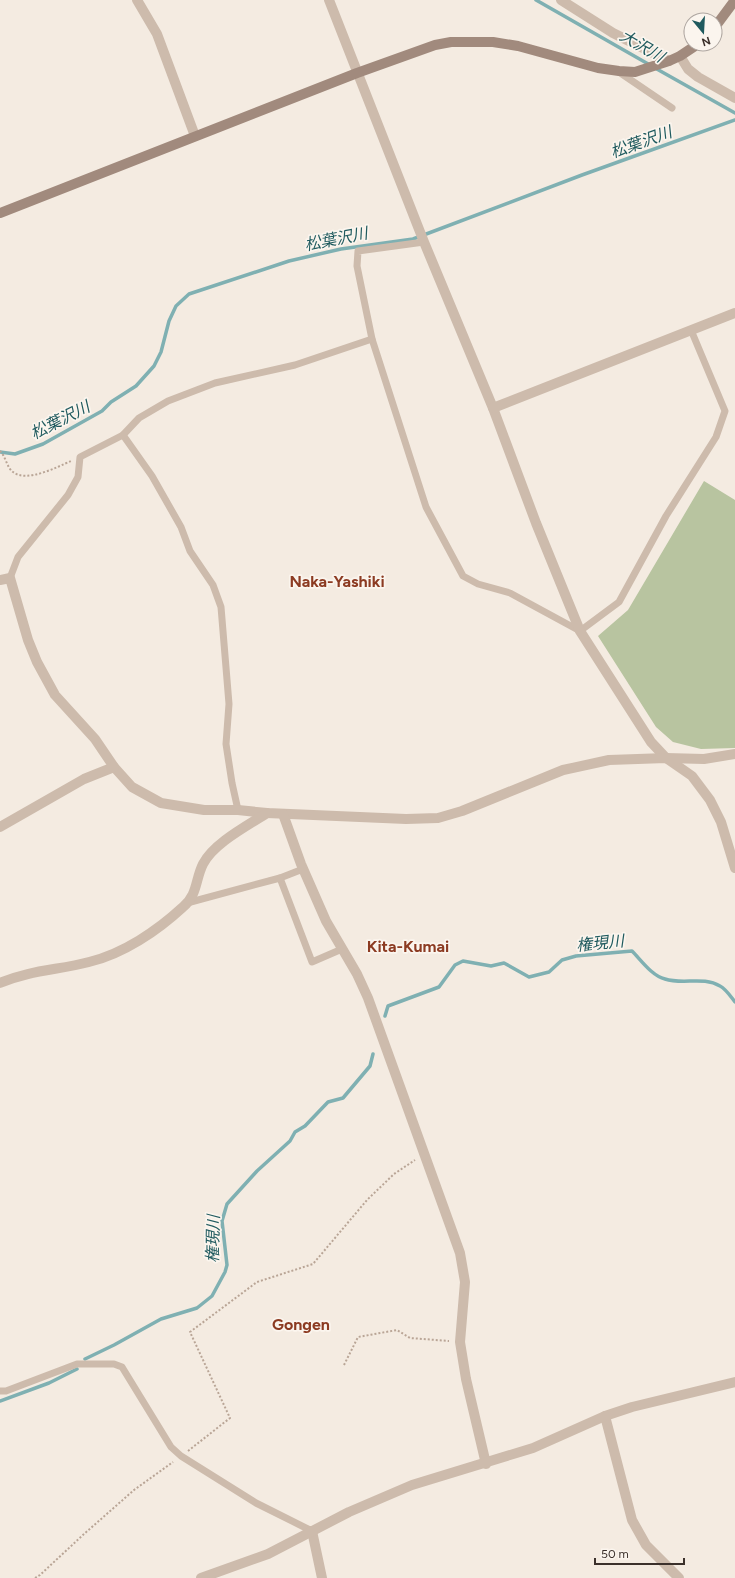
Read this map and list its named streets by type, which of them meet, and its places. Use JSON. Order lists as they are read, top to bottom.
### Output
{
  "districts": ["Naka-Yashiki", "Kita-Kumai", "Gongen"],
  "water": ["大沢川", "松葉沢川", "権現川"],
  "scale_bar": "50 m",
  "north": "bottom"
}
